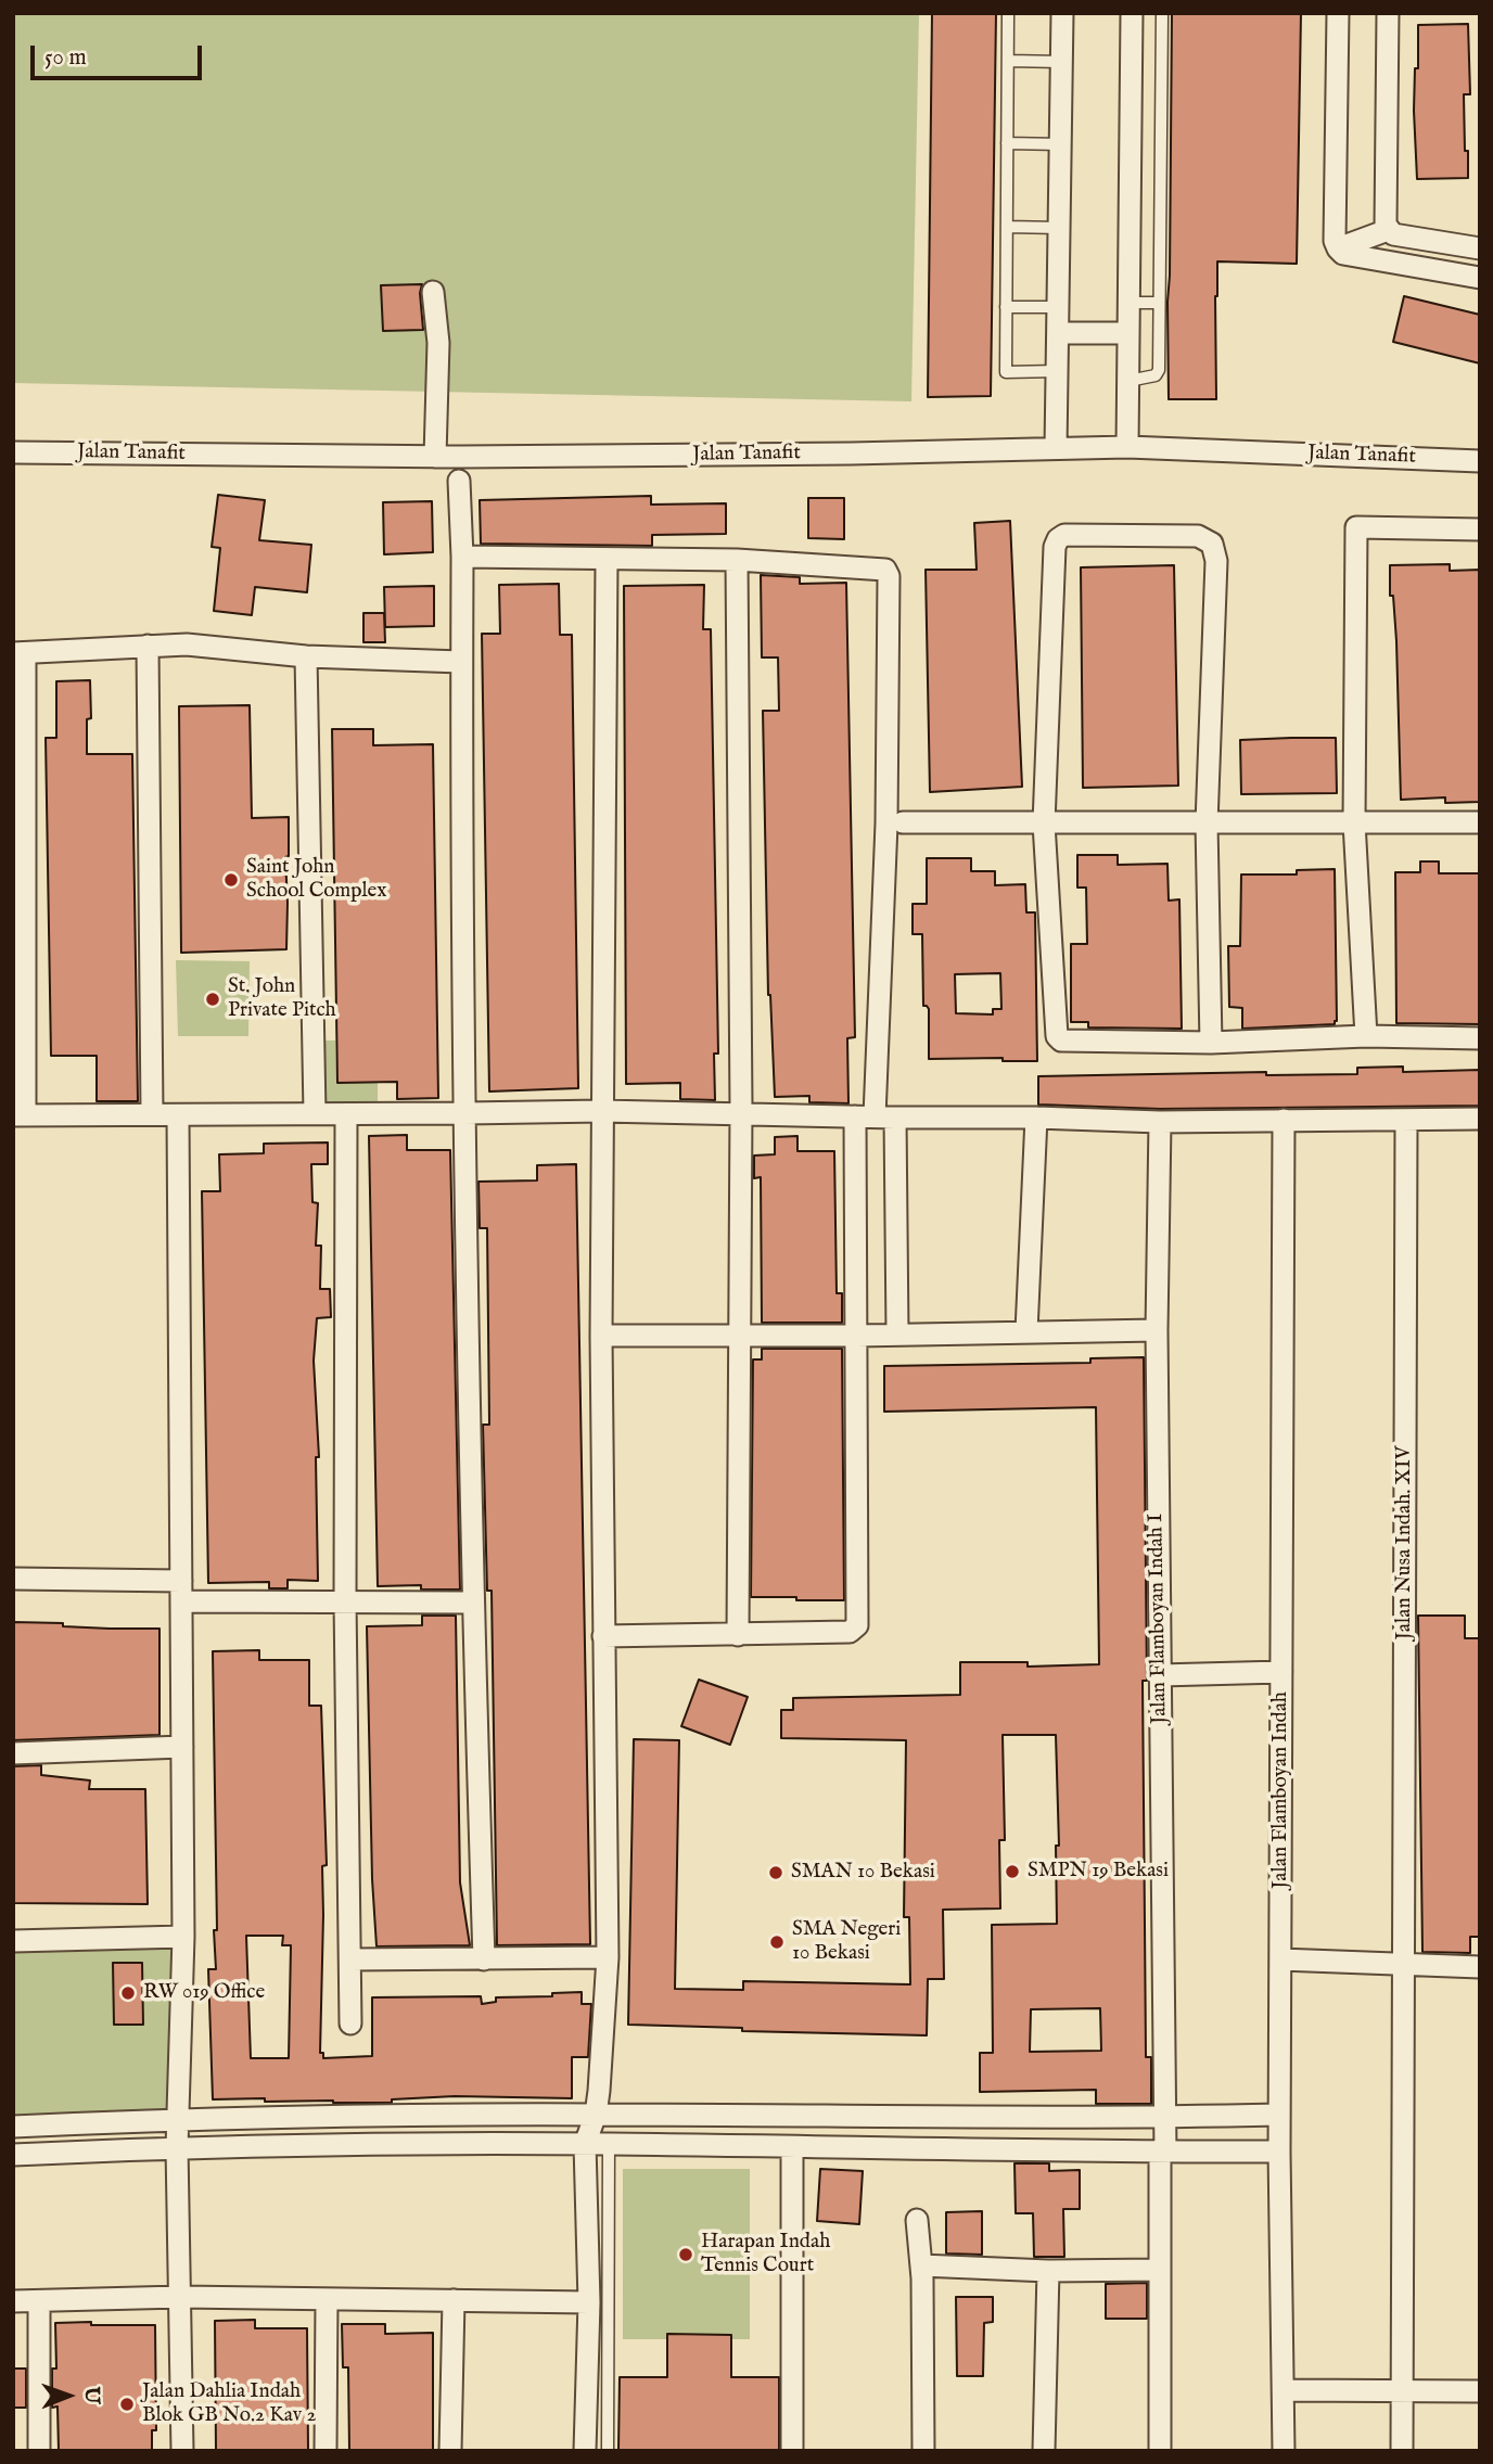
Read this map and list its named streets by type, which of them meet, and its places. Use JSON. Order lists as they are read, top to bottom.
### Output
{
  "streets": {
    "street": [
      "Jalan Tanafit",
      "Jalan Nusa Indah. XIV",
      "Jalan Flamboyan Indah I",
      "Jalan Flamboyan Indah"
    ]
  },
  "places": [
    "Saint John School Complex",
    "St. John Private Pitch",
    "SMPN 19 Bekasi",
    "SMAN 10 Bekasi",
    "SMA Negeri 10 Bekasi",
    "RW 019 Office",
    "Harapan Indah Tennis Court",
    "Jalan Dahlia Indah Blok GB No.2 Kav 2"
  ],
  "scale_bar": "50 m",
  "north": "right"
}
